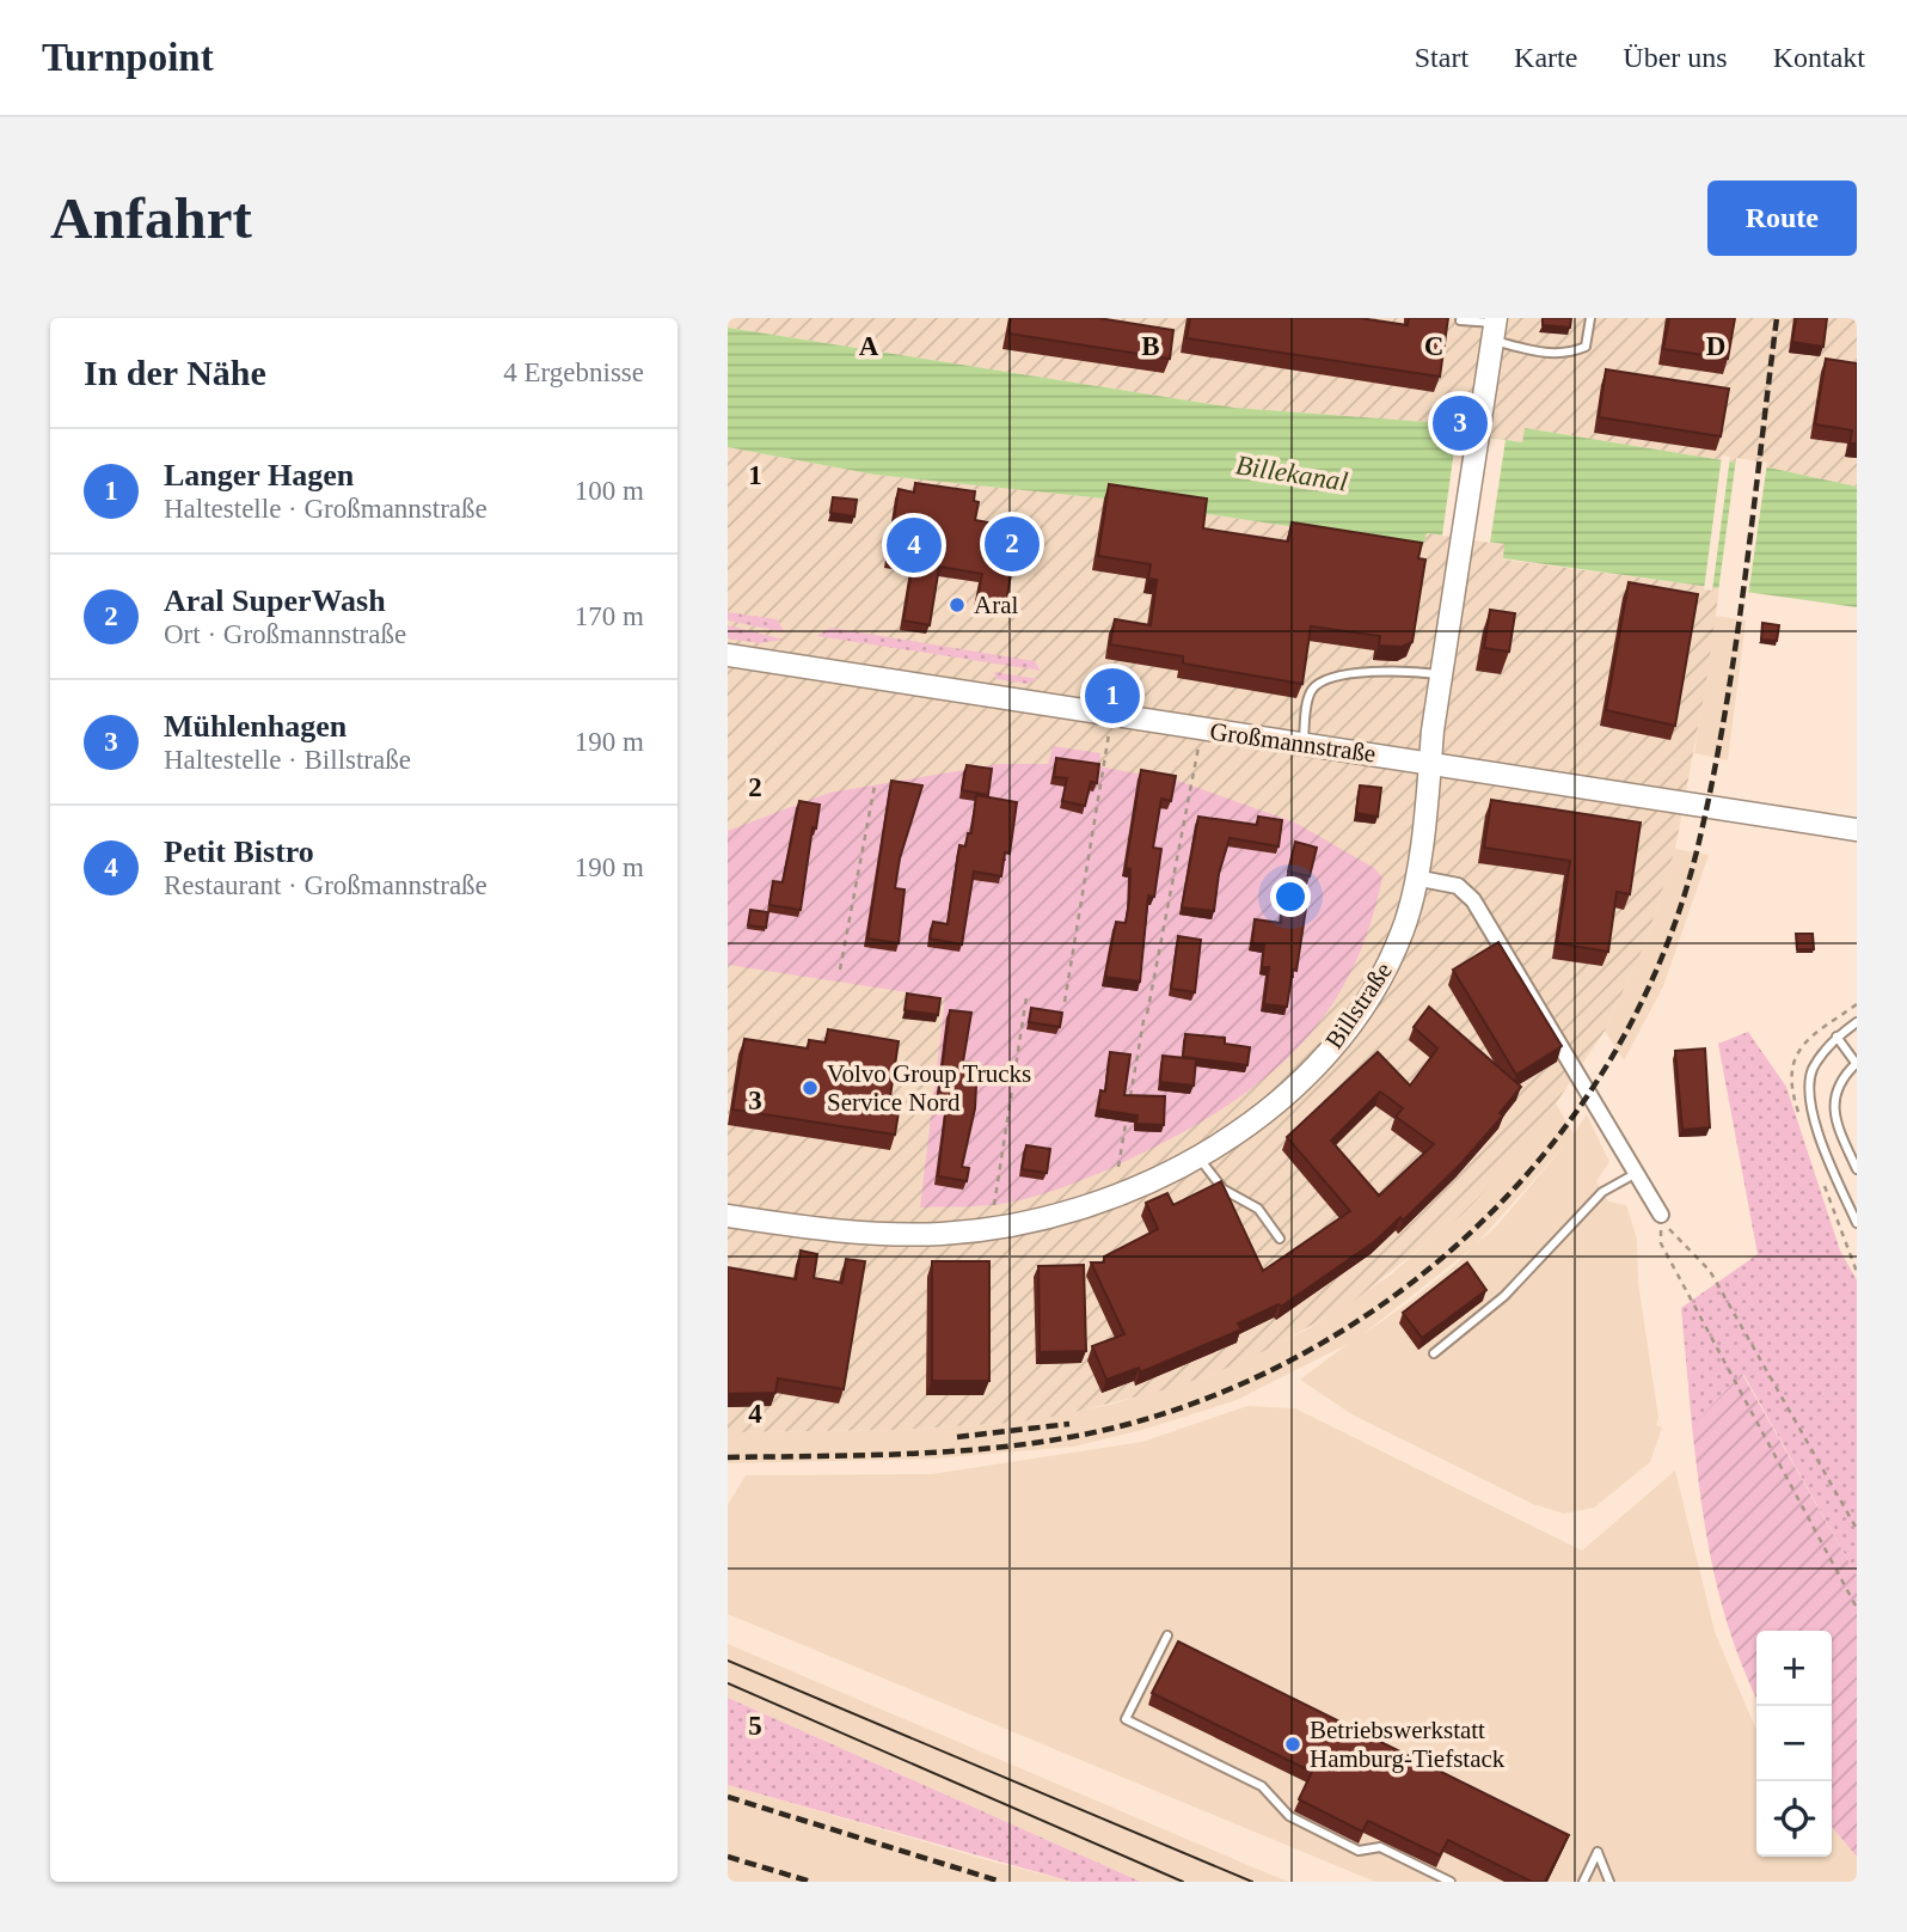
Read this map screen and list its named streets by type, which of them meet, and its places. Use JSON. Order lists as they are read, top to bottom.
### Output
{
  "streets": {
    "street": ["Großmannstraße", "Billstraße"]
  },
  "crossings": [
    ["Großmannstraße", "Billstraße"]
  ],
  "water": ["Billekanal"],
  "places": ["Aral", "Volvo Group Trucks Service Nord", "Betriebswerkstatt Hamburg-Tiefstack"],
  "page": {
    "header": "Turnpoint",
    "nav": [
      "Start",
      "Karte",
      "Über uns",
      "Kontakt"
    ],
    "buttons": "Route",
    "title": "Anfahrt",
    "heading": ["In der Nähe", "4 Ergebnisse"],
    "pins": [
      "3",
      "2",
      "4",
      "1"
    ],
    "list": [
      {
        "mark": "1",
        "name": "Langer Hagen",
        "note": "Haltestelle · Großmannstraße",
        "value": "100 m"
      },
      {
        "mark": "2",
        "name": "Aral SuperWash",
        "note": "Ort · Großmannstraße",
        "value": "170 m"
      },
      {
        "mark": "3",
        "name": "Mühlenhagen",
        "note": "Haltestelle · Billstraße",
        "value": "190 m"
      },
      {
        "mark": "4",
        "name": "Petit Bistro",
        "note": "Restaurant · Großmannstraße",
        "value": "190 m"
      }
    ],
    "map_buttons": ["+", "−"]
  },
  "grid": {
    "columns": [
      "A",
      "B",
      "C",
      "D"
    ],
    "rows": [
      "1",
      "2",
      "3",
      "4",
      "5"
    ]
  }
}
